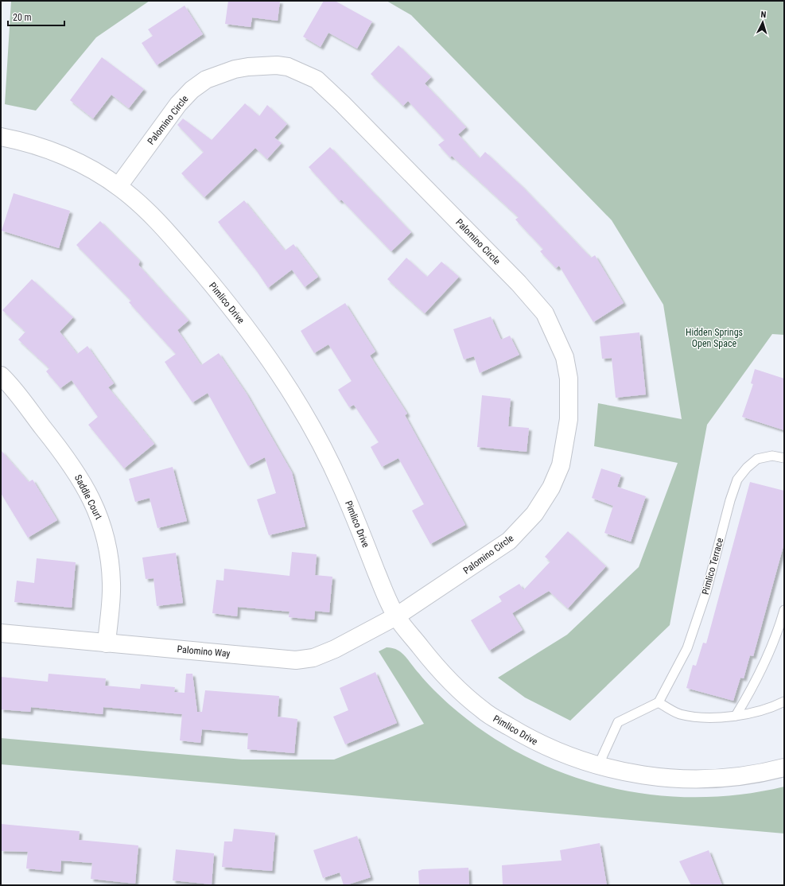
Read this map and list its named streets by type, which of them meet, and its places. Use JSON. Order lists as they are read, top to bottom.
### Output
{
  "streets": {
    "street": [
      "Palomino Circle",
      "Pimlico Drive",
      "Saddle Court",
      "Palomino Way"
    ],
    "lane": ["Pimlico Terrace"]
  },
  "crossings": [
    ["Palomino Circle", "Pimlico Drive"],
    ["Palomino Circle", "Palomino Way"],
    ["Pimlico Drive", "Palomino Way"],
    ["Saddle Court", "Palomino Way"]
  ],
  "parks": ["Hidden Springs Open Space"],
  "scale_bar": "20 m",
  "north": "top"
}
